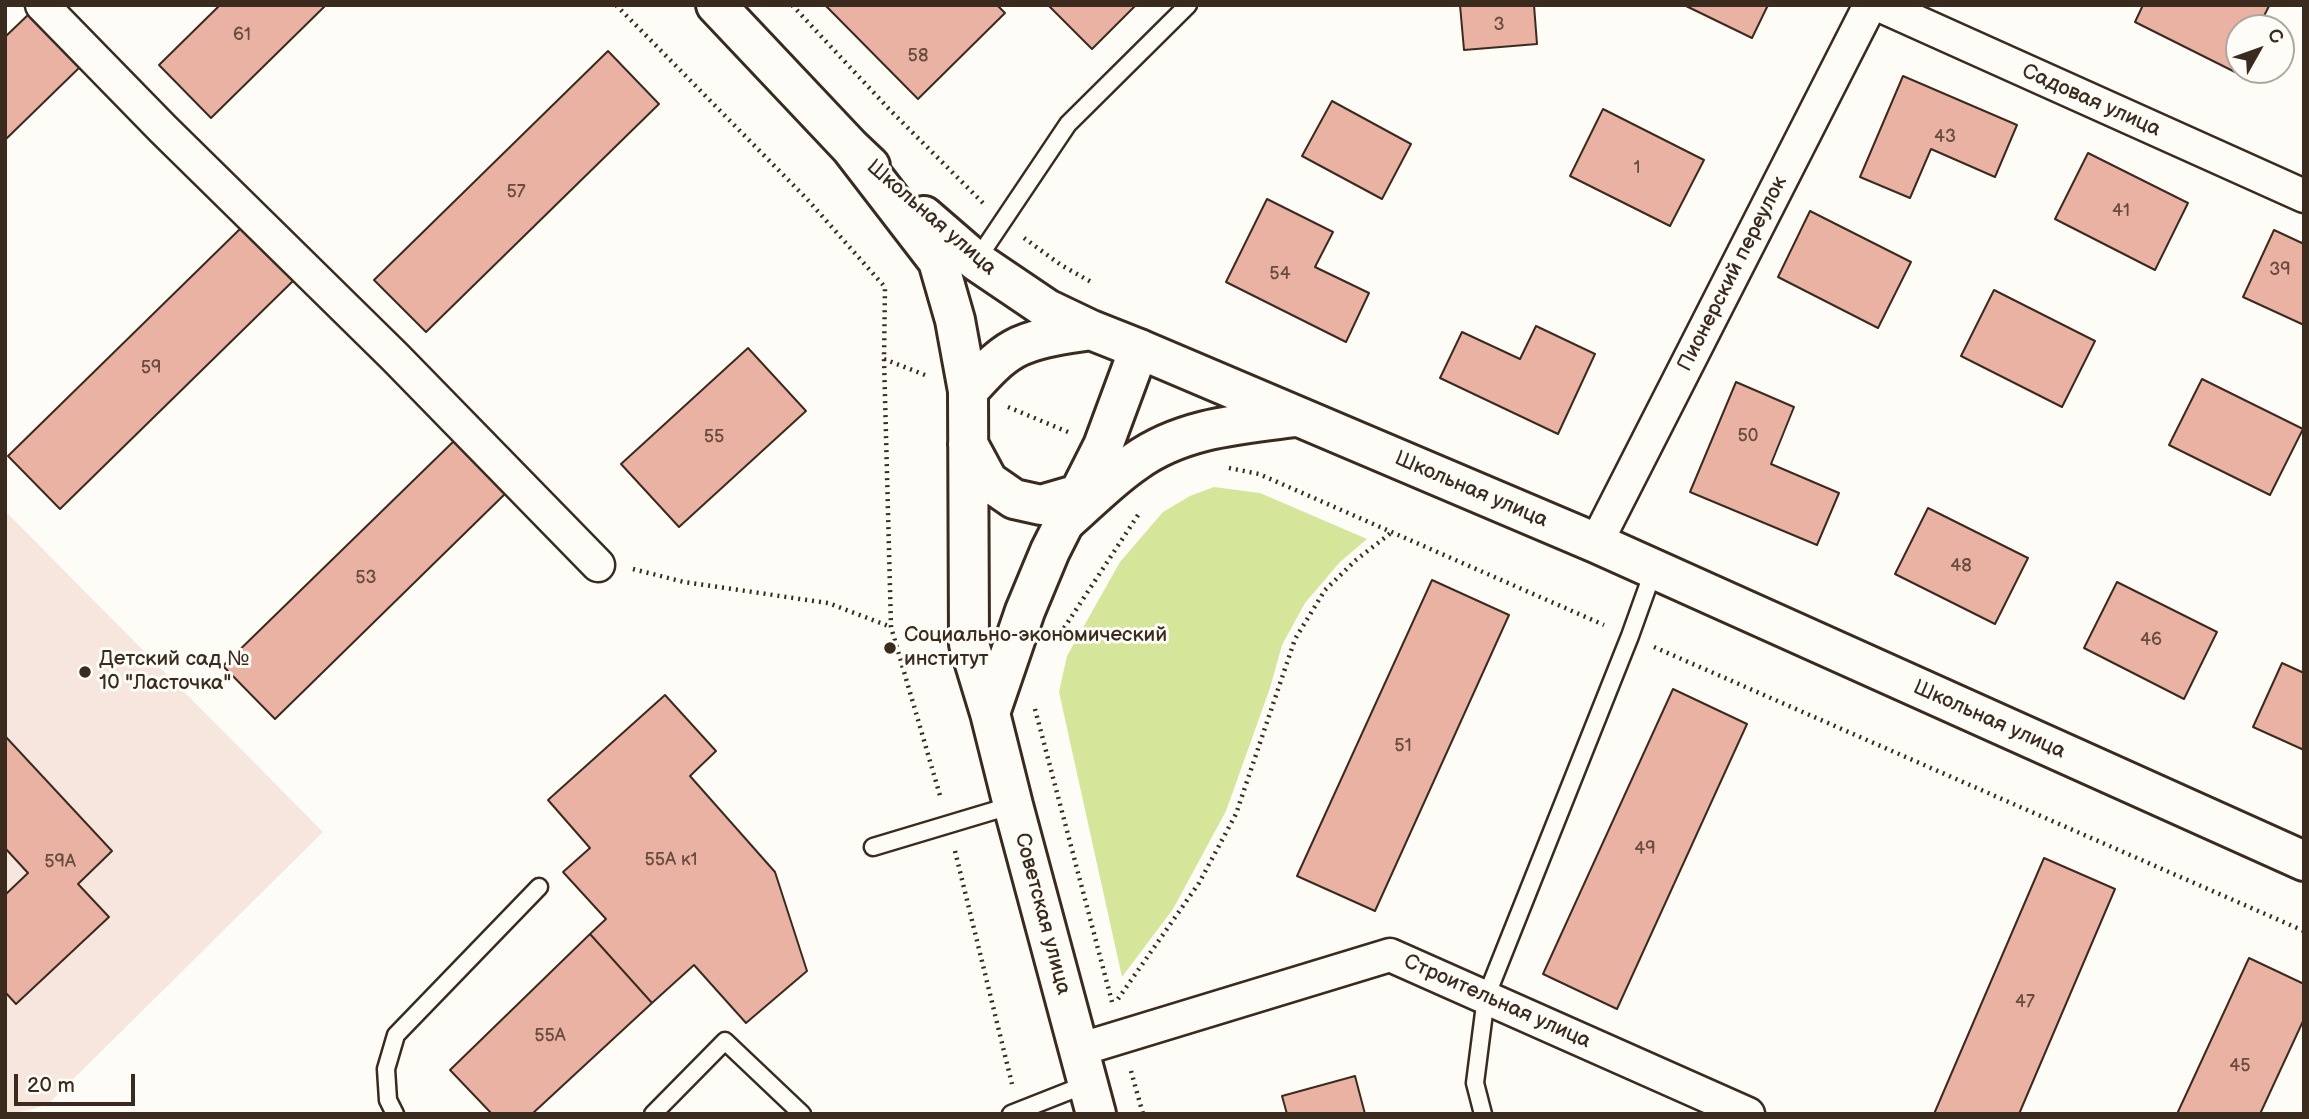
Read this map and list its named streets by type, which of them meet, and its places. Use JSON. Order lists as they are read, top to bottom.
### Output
{
  "streets": {
    "main road": ["Школьная улица", "Советская улица"],
    "street": ["Садовая улица", "Пионерский переулок", "Строительная улица"]
  },
  "crossings": [
    ["Школьная улица", "Пионерский переулок"],
    ["Школьная улица", "Советская улица"],
    ["Советская улица", "Строительная улица"]
  ],
  "places": ["Социально-экономический институт", "Детский сад № 10 \"Ласточка\""],
  "house_numbers": [
    "3",
    "61",
    "58",
    "43",
    "1",
    "57",
    "41",
    "39",
    "54",
    "59",
    "50",
    "55",
    "48",
    "53",
    "46",
    "51",
    "49",
    "55А к1",
    "59А",
    "47",
    "55А",
    "45"
  ],
  "scale_bar": "20 m",
  "north": "top right"
}
